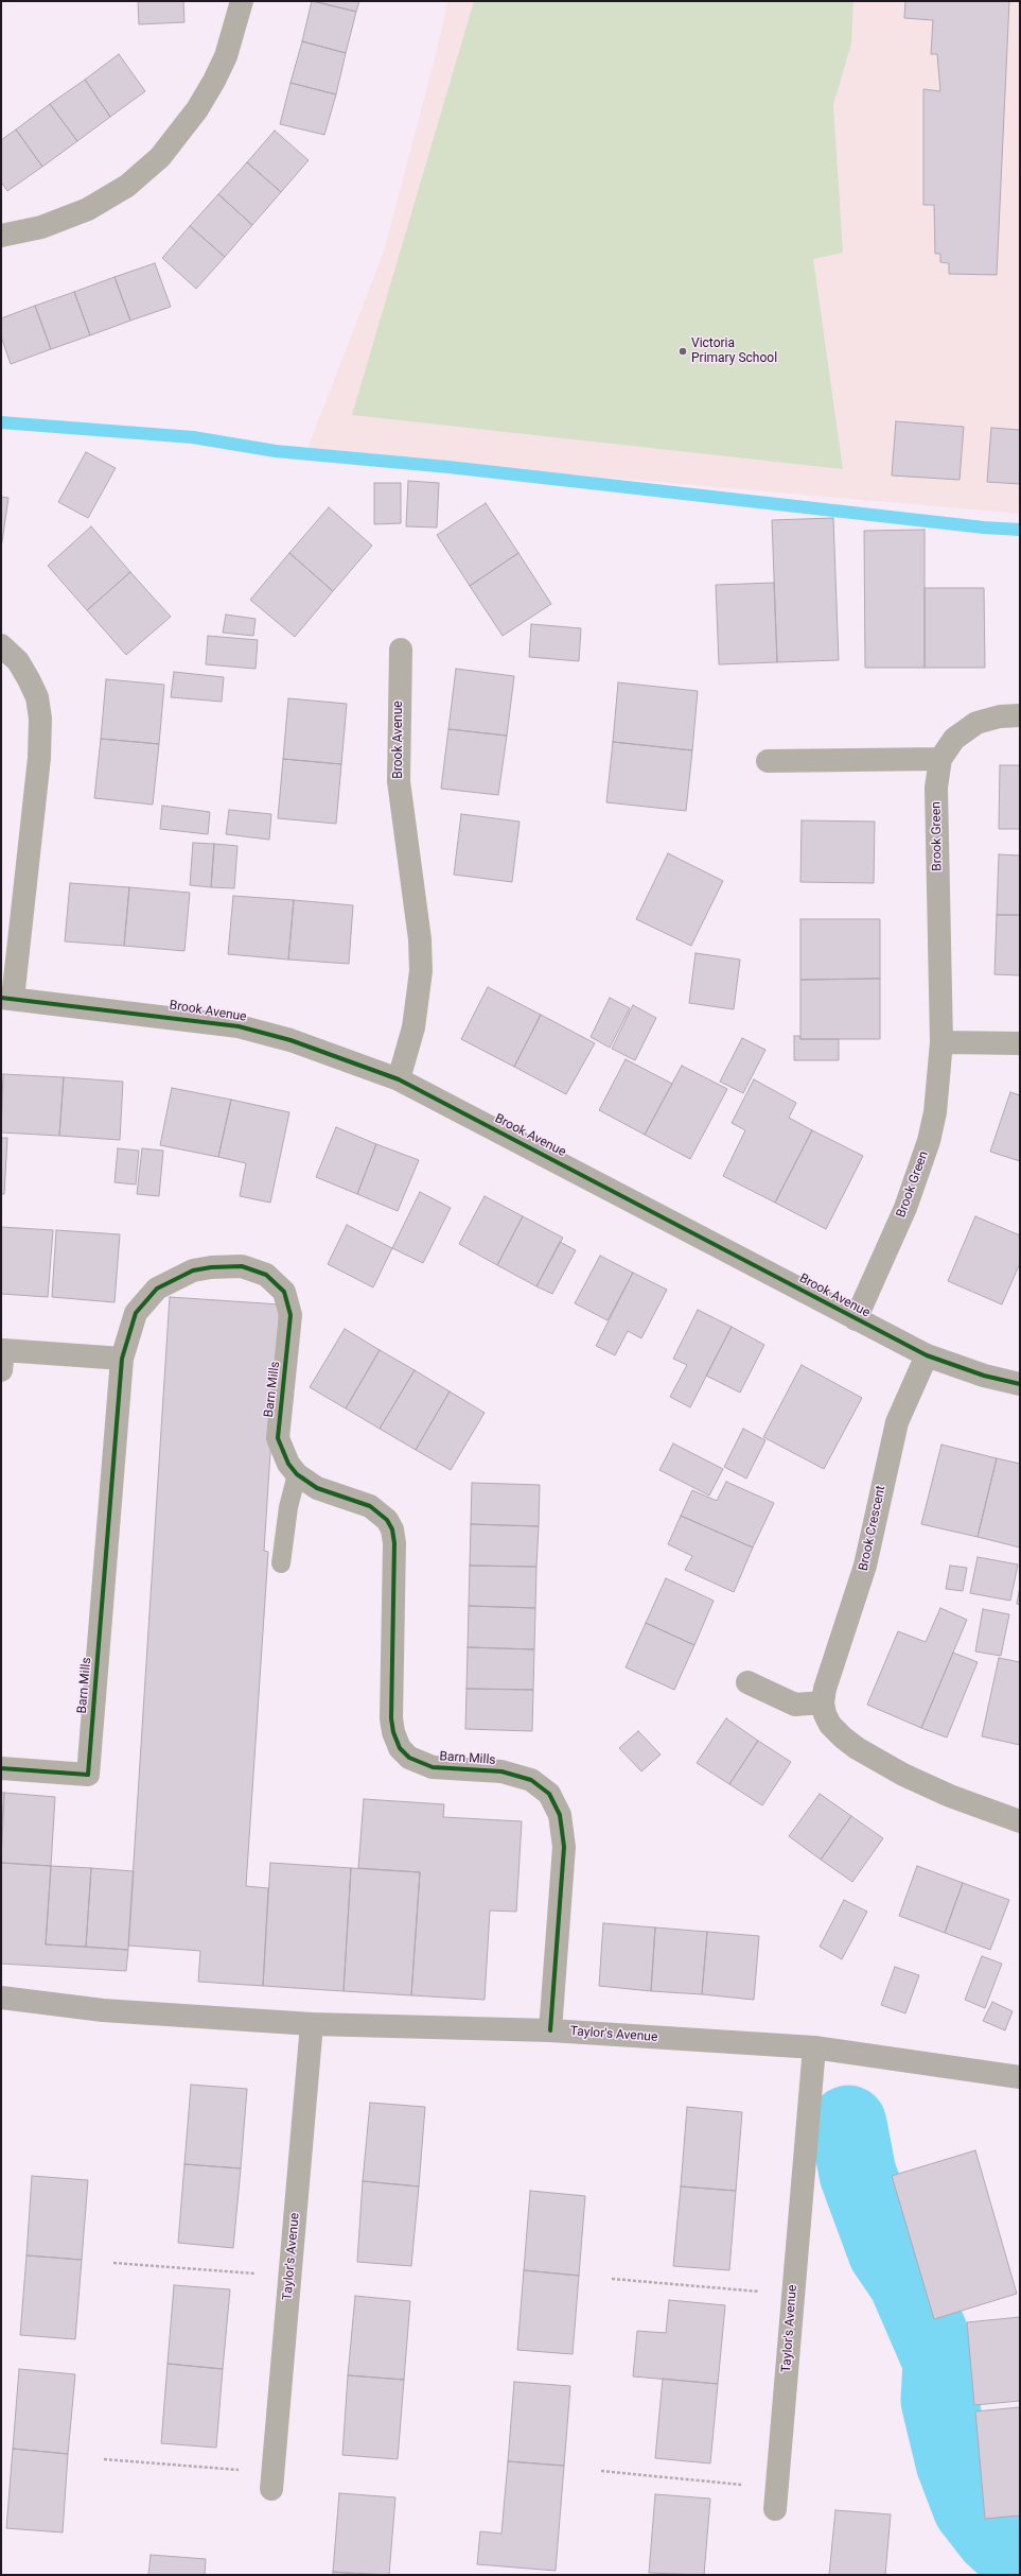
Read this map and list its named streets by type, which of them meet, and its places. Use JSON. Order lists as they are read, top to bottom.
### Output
{
  "streets": {
    "street": [
      "Brook Avenue",
      "Brook Green",
      "Barn Mills",
      "Brook Crescent",
      "Taylor's Avenue"
    ]
  },
  "crossings": [
    ["Brook Avenue", "Brook Green"],
    ["Brook Avenue", "Brook Crescent"],
    ["Barn Mills", "Taylor's Avenue"]
  ],
  "places": ["Victoria Primary School"]
}
